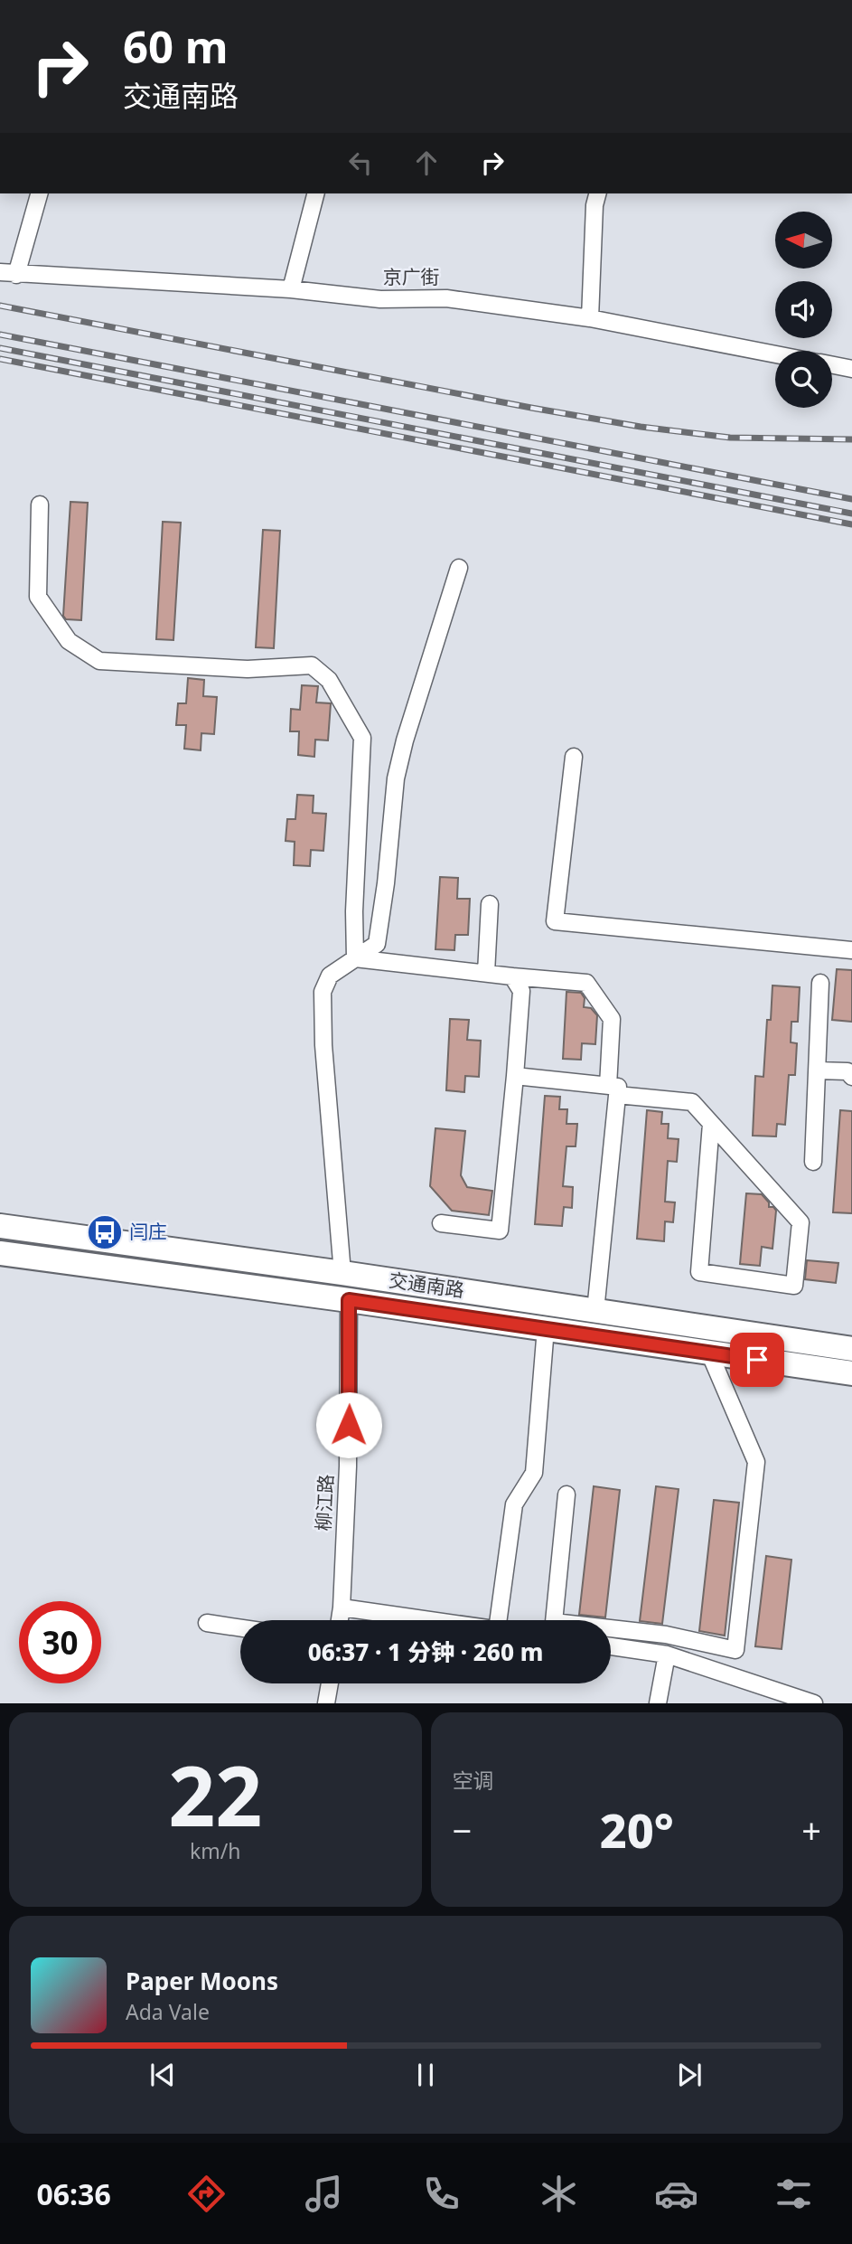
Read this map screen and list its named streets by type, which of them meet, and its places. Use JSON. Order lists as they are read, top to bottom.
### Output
{
  "streets": {
    "main road": ["交通南路"],
    "street": ["京广街", "柳江路"]
  },
  "crossings": [
    ["交通南路", "柳江路"]
  ],
  "places": {
    "bus stop": ["闫庄"]
  },
  "north": "left",
  "page": {
    "turn": ["60 m", "交通南路"],
    "limit": "30",
    "trip": "06:37 · 1 分钟 · 260 m",
    "tile": [
      ["22", "km/h"],
      "空调"
    ],
    "heat": ["−", "20°", "+"],
    "song": ["Paper Moons", "Ada Vale"],
    "tabs": "06:36"
  }
}
